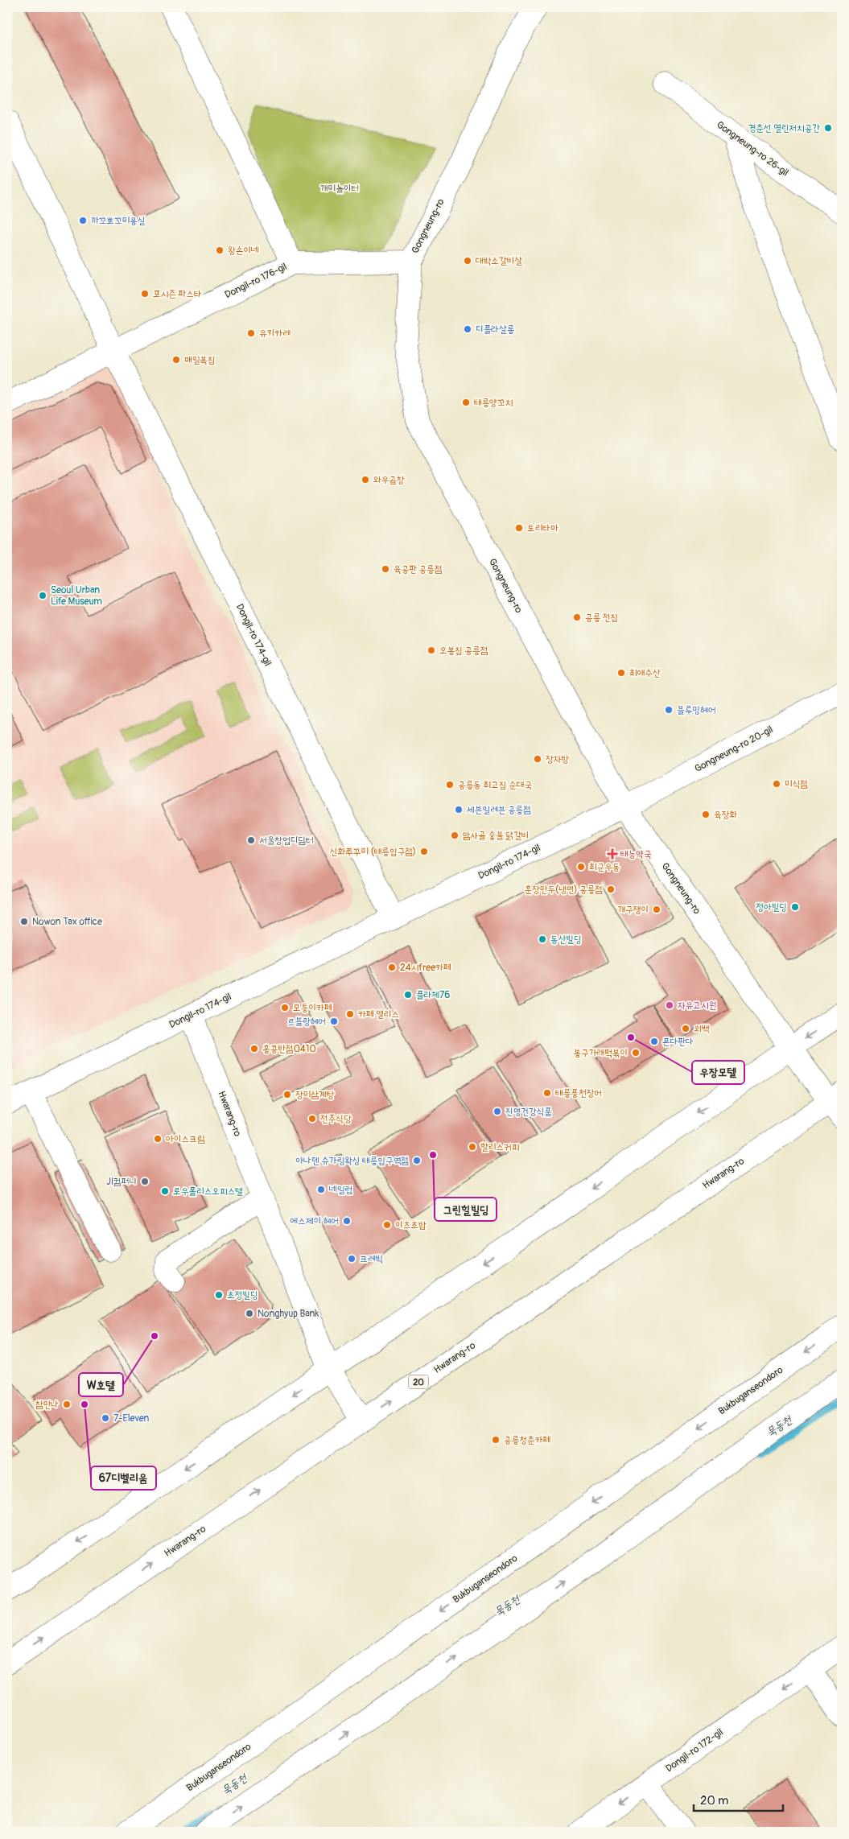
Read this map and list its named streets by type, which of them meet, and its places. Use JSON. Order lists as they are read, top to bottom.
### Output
{
  "streets": {
    "main road": [
      "Gongneung-ro 26-gil",
      "Gongneung-ro",
      "Dongil-ro 176-gil",
      "Dongil-ro 174-gil",
      "Gongneung-ro 20-gil",
      "Hwarang-ro",
      "20",
      "Bukbuganseondoro",
      "Dongil-ro 172-gil"
    ]
  },
  "crossings": [
    ["Gongneung-ro", "Dongil-ro 176-gil"],
    ["Gongneung-ro", "Dongil-ro 174-gil"],
    ["Gongneung-ro", "Gongneung-ro 20-gil"],
    ["Gongneung-ro", "Hwarang-ro"],
    ["Dongil-ro 176-gil", "Dongil-ro 174-gil"],
    ["Dongil-ro 174-gil", "Gongneung-ro 20-gil"],
    ["Dongil-ro 174-gil", "Hwarang-ro"]
  ],
  "one_way": ["Dongil-ro 172-gil"],
  "water": ["묵동천"],
  "parks": ["개미놀이터"],
  "places": {
    "other": [
      "경춘선 열린저치공간",
      "까꼬뽀꼬미용실",
      "왕손이네",
      "대박소갈비살",
      "포시즌 파스타",
      "디플라살롱",
      "유키카레",
      "매일복집",
      "태릉양꼬치",
      "와우곱창",
      "토리타마",
      "육공판 공릉점",
      "Seoul Urban Life Museum",
      "공릉 전집",
      "오봉집 공릉점",
      "최애수산",
      "블루밍헤어",
      "장자방",
      "미식점",
      "공릉동 최고집 순대국",
      "세븐일레븐 공릉점",
      "육장화",
      "암사골 숯불 닭갈비",
      "서울창업디딤터",
      "신화쭈꾸미 (태릉입구점)",
      "최군우동",
      "훈장만두(냉면) 공릉점",
      "정아빌딩",
      "개구쟁이",
      "Nowon Tax office",
      "동산빌딩",
      "24시free카페",
      "플라체76",
      "자유고시원",
      "모퉁이카페",
      "카페 앨리스",
      "르블랑헤어",
      "외백",
      "우장모텔",
      "폰다판다",
      "홍콩반점0410",
      "봉구가래떡볶이",
      "태릉풍천장어",
      "장미삼계탕",
      "진명건강식품",
      "전주식당",
      "아이스크림",
      "할리스커피",
      "그린힐빌딩",
      "아나덴 슈가링왁싱 태릉입구역점",
      "JI컴퍼니",
      "네일럽",
      "로우폴리스오피스텔",
      "에스제이 헤어",
      "이츠초밥",
      "크레빅",
      "초정빌딩",
      "Nonghyup Bank",
      "W호텔",
      "참만나",
      "67디벨리움",
      "7-Eleven",
      "공릉청춘카페"
    ],
    "health": ["태능약국"]
  },
  "scale_bar": "20 m"
}
